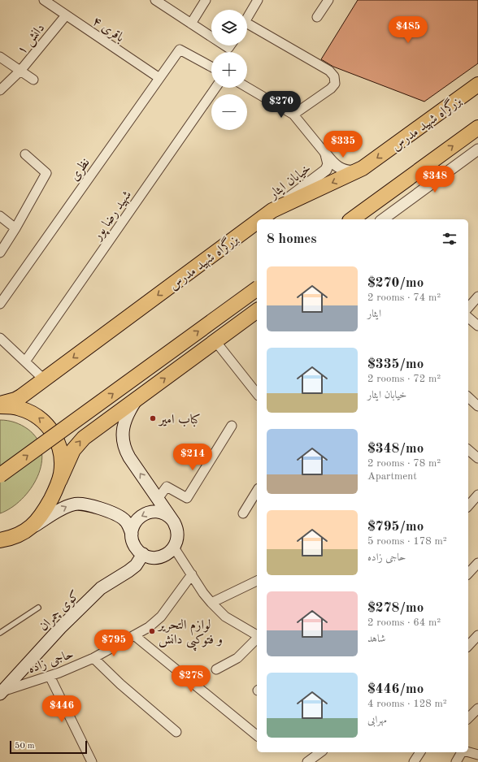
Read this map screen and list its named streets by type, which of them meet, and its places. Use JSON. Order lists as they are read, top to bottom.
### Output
{
  "streets": {
    "highway": ["بزرگراه شهید مدرس"],
    "main road": ["کوی چمران"],
    "street": [
      "باقری ۴",
      "دانش ۱",
      "نظری",
      "خیابان ایثار",
      "شهید رضا پور",
      "حاجی زاده"
    ]
  },
  "crossings": [
    ["باقری ۴", "دانش ۱"],
    ["باقری ۴", "نظری"],
    ["بزرگراه شهید مدرس", "خیابان ایثار"],
    ["کوی چمران", "حاجی زاده"]
  ],
  "places": ["کباب امیر", "لوازم التحریر و فتوکپی دانش"],
  "scale_bar": "50 m",
  "page": {
    "map_buttons": ["+", "−"],
    "price": [
      "$485",
      "$270",
      "$335",
      "$348",
      "$214",
      "$795",
      "$278",
      "$446"
    ],
    "heading": "8 homes",
    "list": [
      {
        "name": "$270/mo",
        "note": "2 rooms · 74 m² · ایثار"
      },
      {
        "name": "$335/mo",
        "note": "2 rooms · 72 m² · خیابان ایثار"
      },
      {
        "name": "$348/mo",
        "note": "2 rooms · 78 m² · Apartment"
      },
      {
        "name": "$795/mo",
        "note": "5 rooms · 178 m² · حاجی زاده"
      },
      {
        "name": "$278/mo",
        "note": "2 rooms · 64 m² · شاهد"
      },
      {
        "name": "$446/mo",
        "note": "4 rooms · 128 m² · مهرابی"
      }
    ],
    "scale": "50 m"
  }
}
